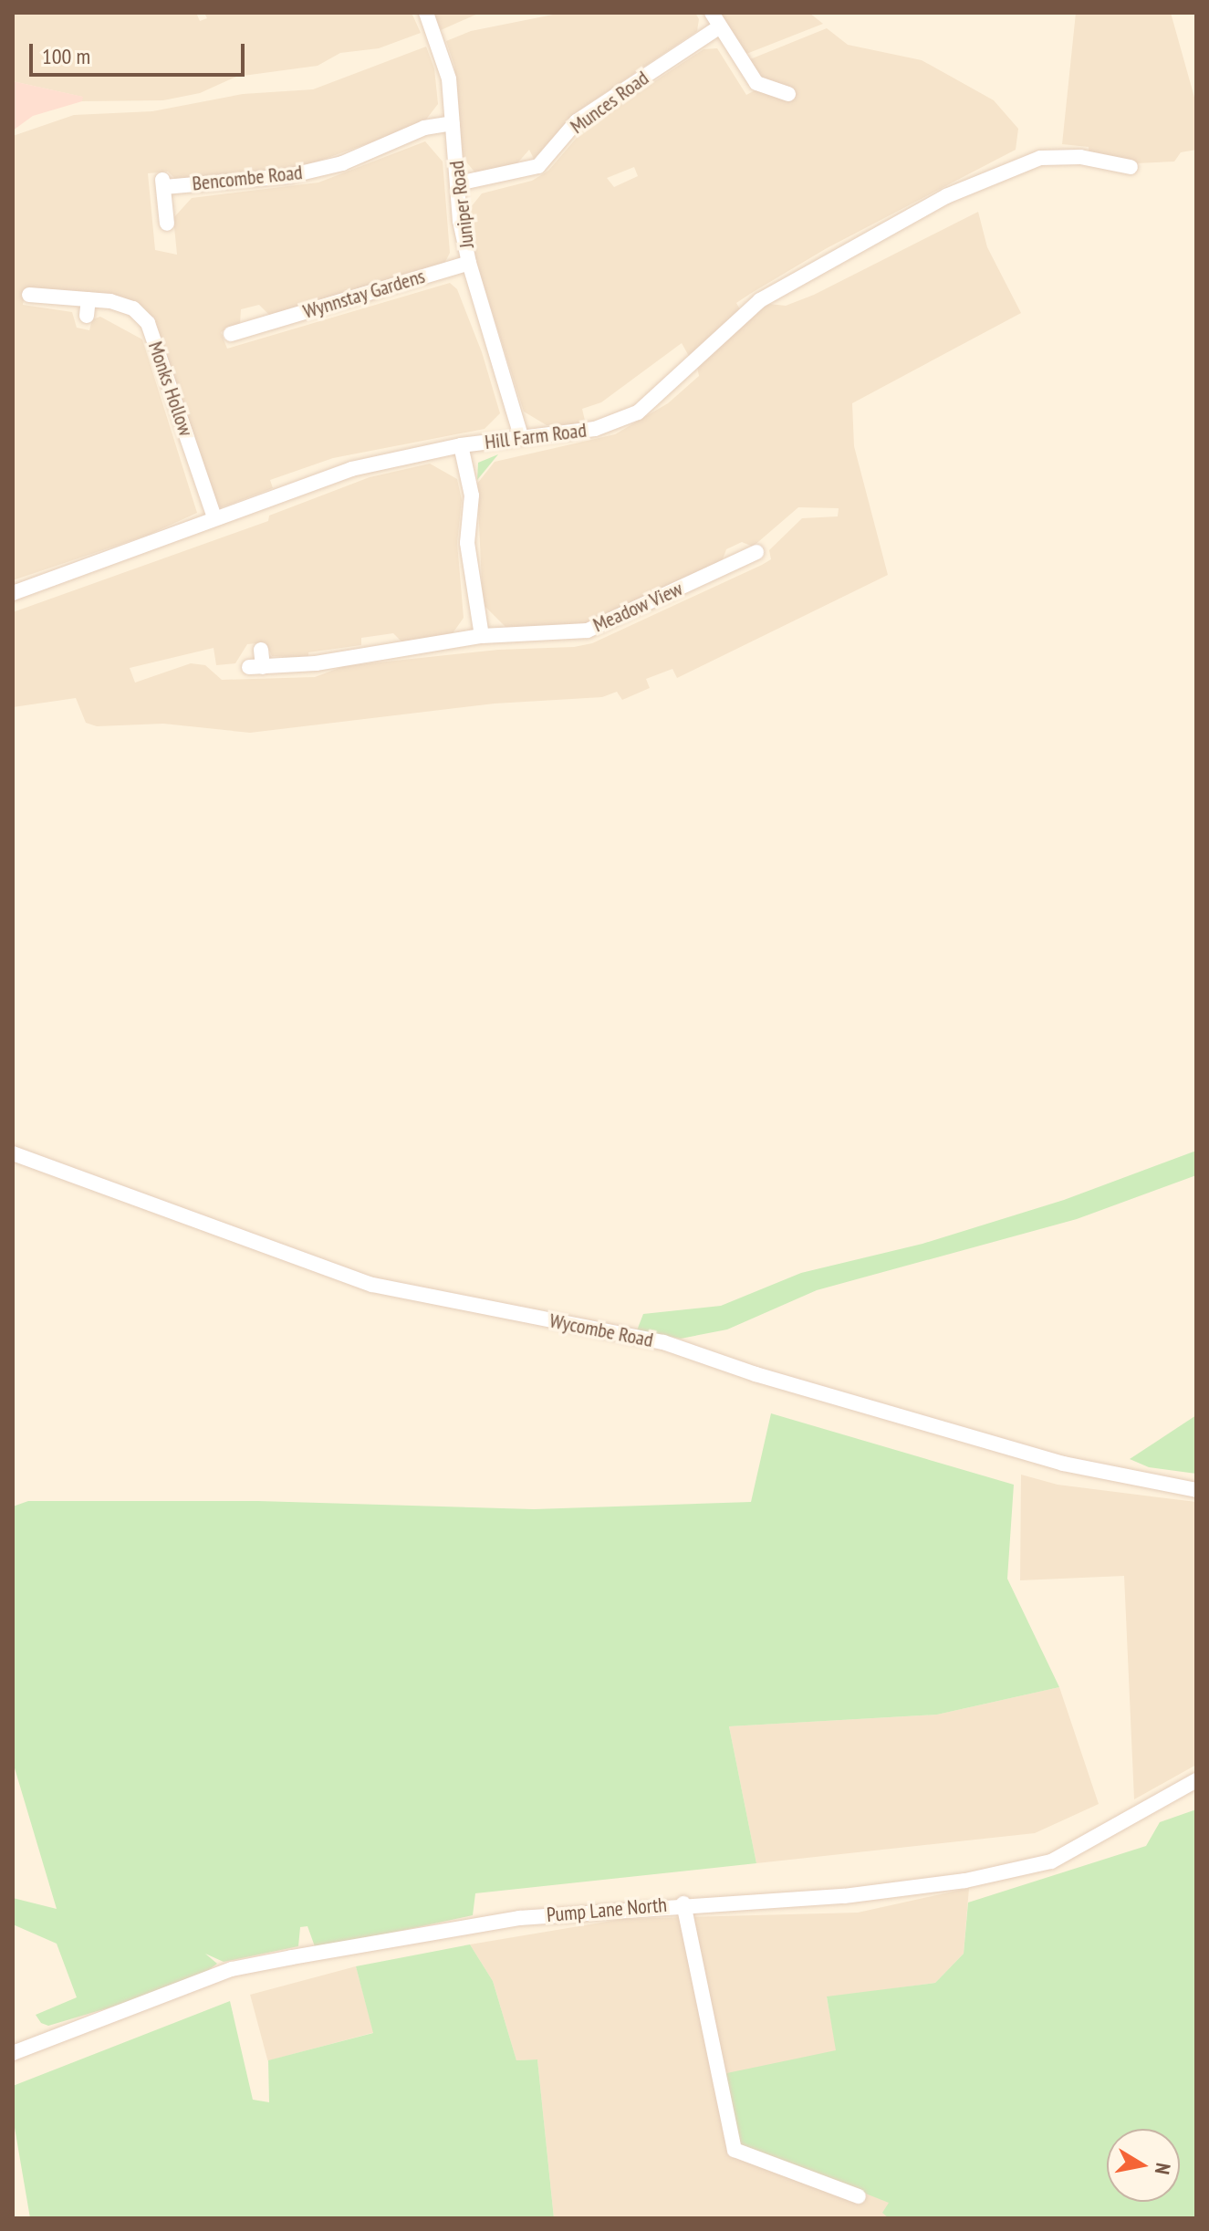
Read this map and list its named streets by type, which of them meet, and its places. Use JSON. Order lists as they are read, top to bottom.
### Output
{
  "streets": {
    "street": [
      "Munces Road",
      "Bencombe Road",
      "Juniper Road",
      "Wynnstay Gardens",
      "Monks Hollow",
      "Hill Farm Road",
      "Meadow View",
      "Wycombe Road",
      "Pump Lane North"
    ]
  },
  "crossings": [
    ["Munces Road", "Juniper Road"],
    ["Bencombe Road", "Juniper Road"],
    ["Juniper Road", "Wynnstay Gardens"],
    ["Juniper Road", "Hill Farm Road"],
    ["Monks Hollow", "Hill Farm Road"]
  ],
  "scale_bar": "100 m",
  "north": "right"
}
